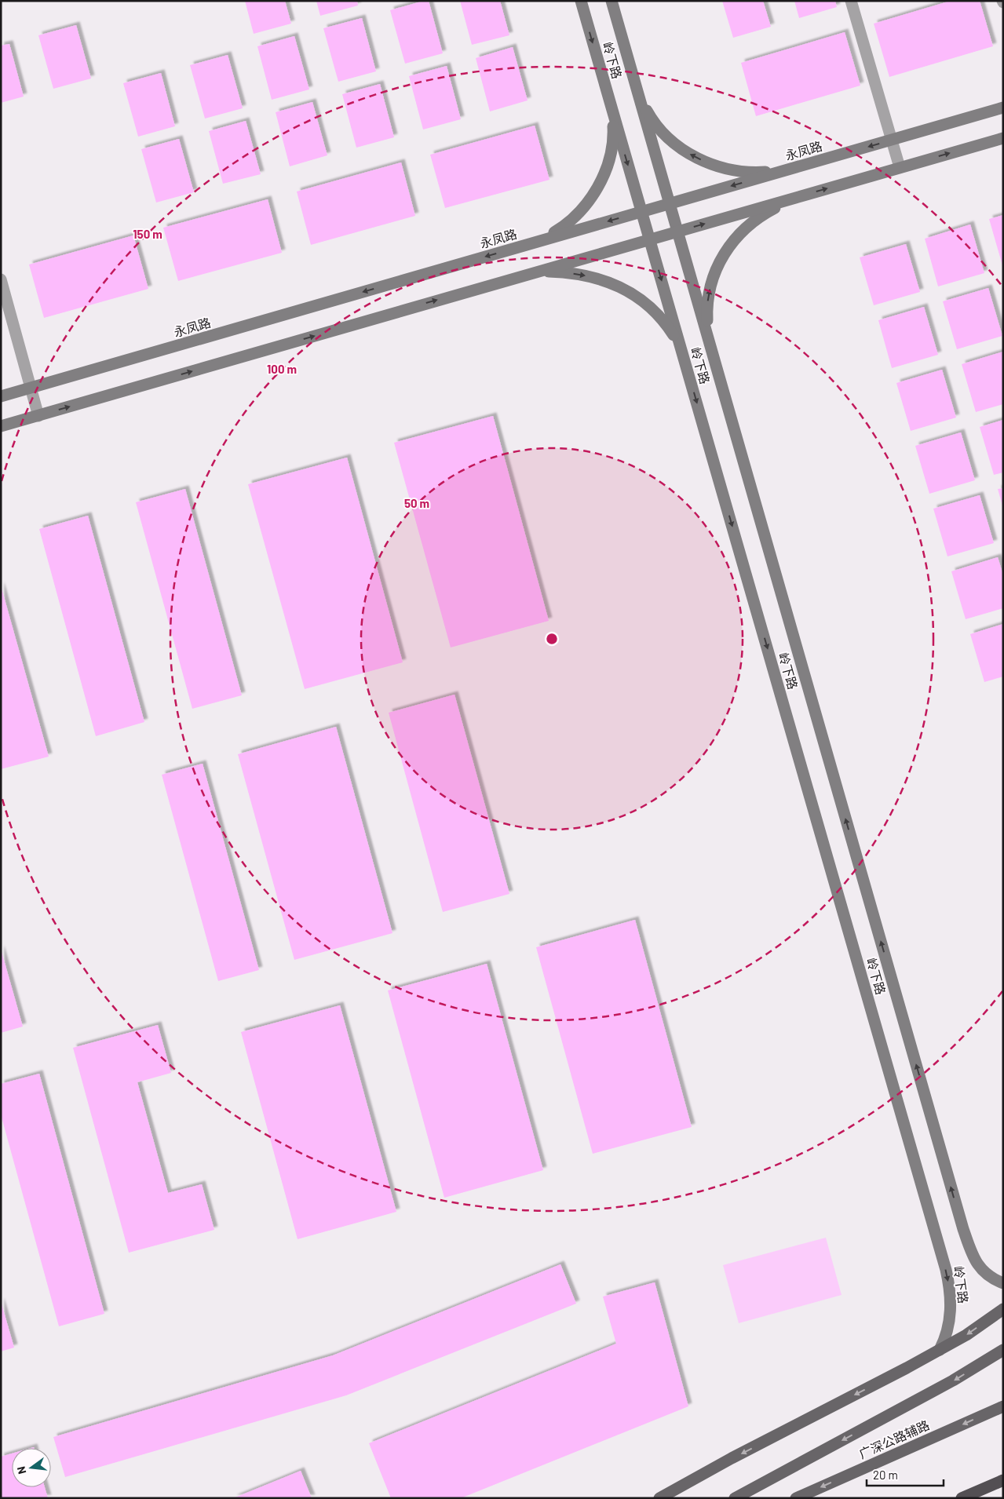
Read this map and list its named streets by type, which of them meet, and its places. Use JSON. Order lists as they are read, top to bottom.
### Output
{
  "streets": {
    "main road": ["广深公路辅路"],
    "street": ["岭下路", "永凤路"]
  },
  "crossings": [
    ["岭下路", "永凤路"]
  ],
  "scale_bar": "20 m",
  "north": "left",
  "rings": ["150 m", "100 m", "50 m"]
}
